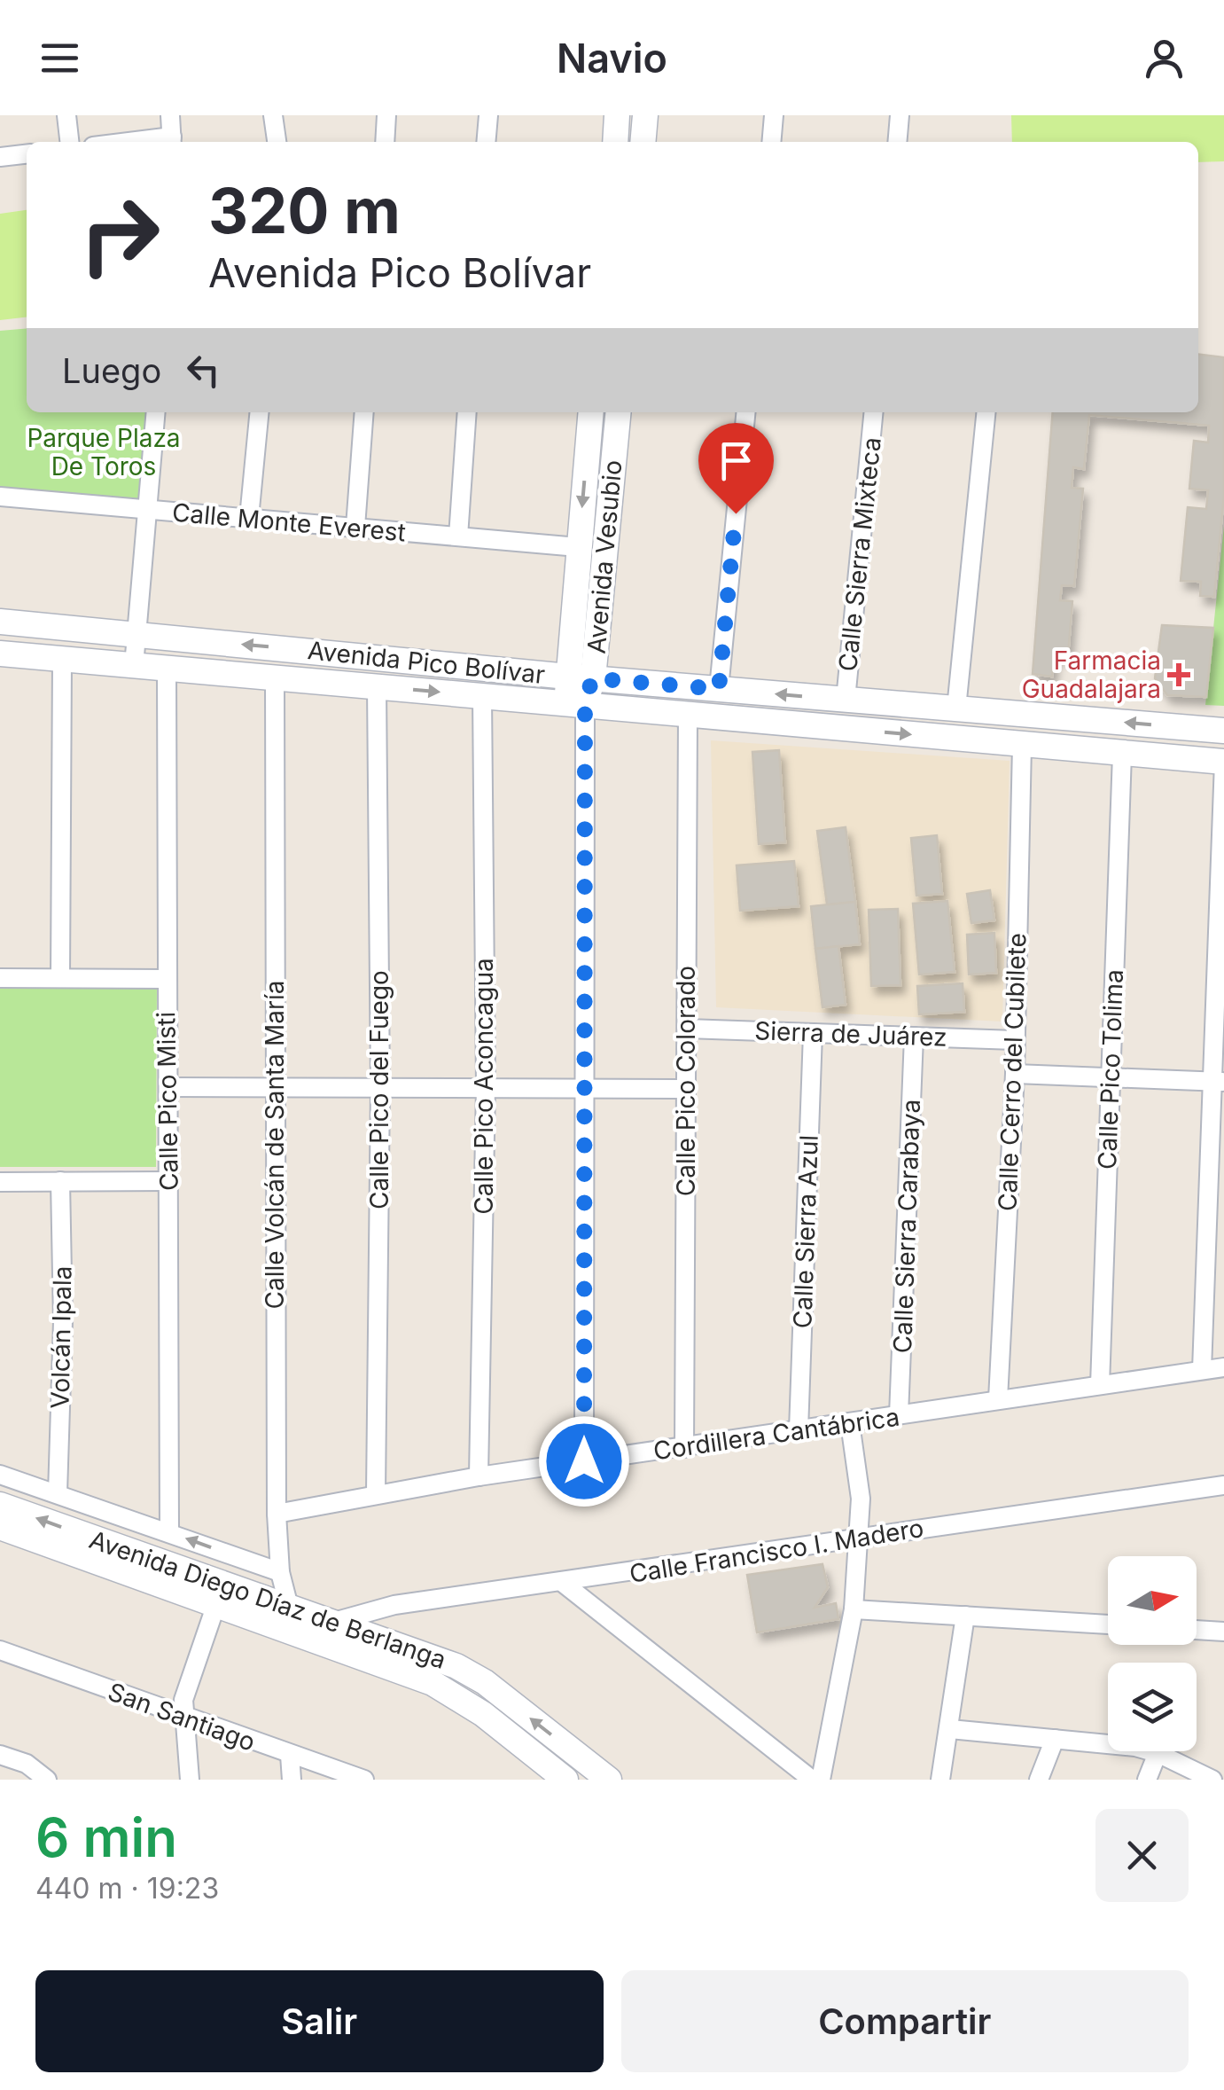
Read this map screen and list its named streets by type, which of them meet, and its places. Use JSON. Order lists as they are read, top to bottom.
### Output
{
  "streets": {
    "street": [
      "Calle Monte Everest",
      "Calle Sierra Mixteca",
      "Avenida Vesubio",
      "Avenida Pico Bolívar",
      "Sierra de Juárez",
      "Calle Pico Tolima",
      "Calle Cerro del Cubilete",
      "Calle Pico Colorado",
      "Calle Pico Aconcagua",
      "Calle Pico del Fuego",
      "Calle Pico Misti",
      "Calle Volcán de Santa María",
      "Calle Sierra Carabaya",
      "Calle Sierra Azul",
      "Volcán Ipala",
      "Cordillera Cantábrica",
      "Calle Francisco I. Madero",
      "Avenida Diego Díaz de Berlanga",
      "San Santiago"
    ]
  },
  "crossings": [
    ["Calle Monte Everest", "Avenida Vesubio"],
    ["Calle Sierra Mixteca", "Avenida Pico Bolívar"],
    ["Avenida Vesubio", "Avenida Pico Bolívar"],
    ["Avenida Pico Bolívar", "Calle Pico Tolima"],
    ["Avenida Pico Bolívar", "Calle Cerro del Cubilete"],
    ["Avenida Pico Bolívar", "Calle Pico Colorado"],
    ["Avenida Pico Bolívar", "Calle Pico Aconcagua"],
    ["Avenida Pico Bolívar", "Calle Pico del Fuego"],
    ["Avenida Pico Bolívar", "Calle Pico Misti"],
    ["Avenida Pico Bolívar", "Calle Volcán de Santa María"],
    ["Sierra de Juárez", "Calle Cerro del Cubilete"],
    ["Sierra de Juárez", "Calle Pico Colorado"],
    ["Sierra de Juárez", "Calle Sierra Carabaya"],
    ["Sierra de Juárez", "Calle Sierra Azul"],
    ["Calle Pico Tolima", "Cordillera Cantábrica"],
    ["Calle Cerro del Cubilete", "Cordillera Cantábrica"],
    ["Calle Pico Colorado", "Cordillera Cantábrica"],
    ["Calle Pico Aconcagua", "Cordillera Cantábrica"],
    ["Calle Pico del Fuego", "Cordillera Cantábrica"],
    ["Calle Volcán de Santa María", "Cordillera Cantábrica"],
    ["Calle Volcán de Santa María", "Avenida Diego Díaz de Berlanga"],
    ["Calle Sierra Carabaya", "Cordillera Cantábrica"],
    ["Calle Sierra Azul", "Cordillera Cantábrica"],
    ["Calle Francisco I. Madero", "Avenida Diego Díaz de Berlanga"]
  ],
  "parks": ["Parque Plaza De Toros"],
  "places": {
    "health": ["Farmacia Guadalajara"]
  },
  "north": "right",
  "page": {
    "header": "Navio",
    "turn": ["320 m", "Avenida Pico Bolívar"],
    "then": "Luego",
    "heading": ["6 min", "440 m · 19:23"],
    "buttons": ["Salir", "Compartir"]
  }
}
